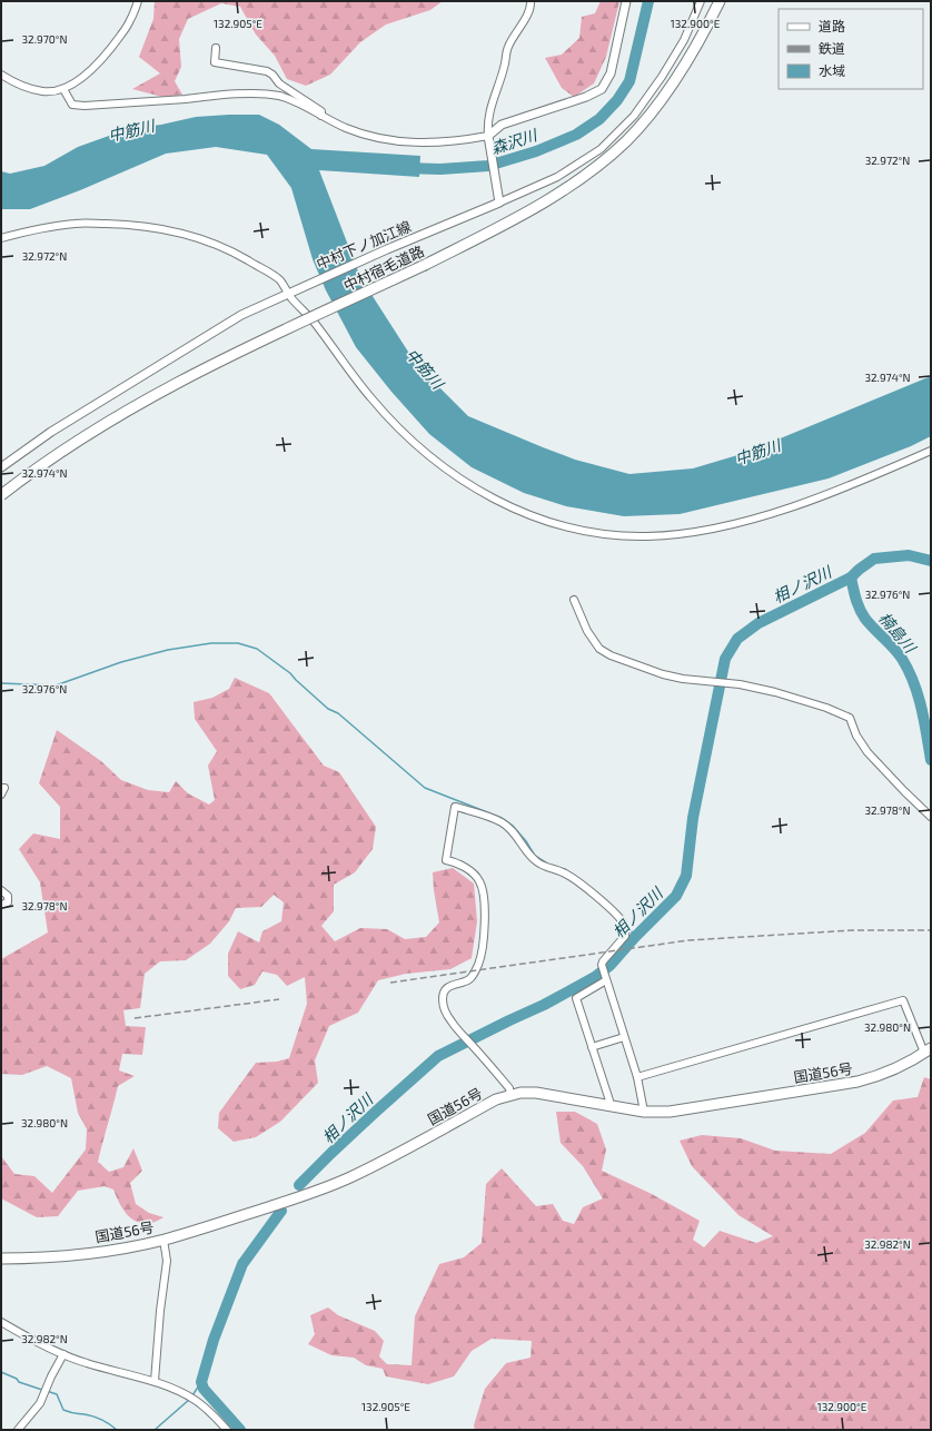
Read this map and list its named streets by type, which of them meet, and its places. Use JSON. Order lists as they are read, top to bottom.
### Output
{
  "streets": {
    "highway": ["中村宿毛道路", "国道56号"],
    "main road": ["中村下ノ加江線"]
  },
  "water": [
    "中筋川",
    "森沢川",
    "相ノ沢川",
    "楠島川"
  ],
  "legend": ["道路", "鉄道", "水域"],
  "coordinates": [
    "132.905°E",
    "132.900°E",
    "32.970°N",
    "32.972°N",
    "32.974°N",
    "32.976°N",
    "32.978°N",
    "32.980°N",
    "32.982°N"
  ]
}
